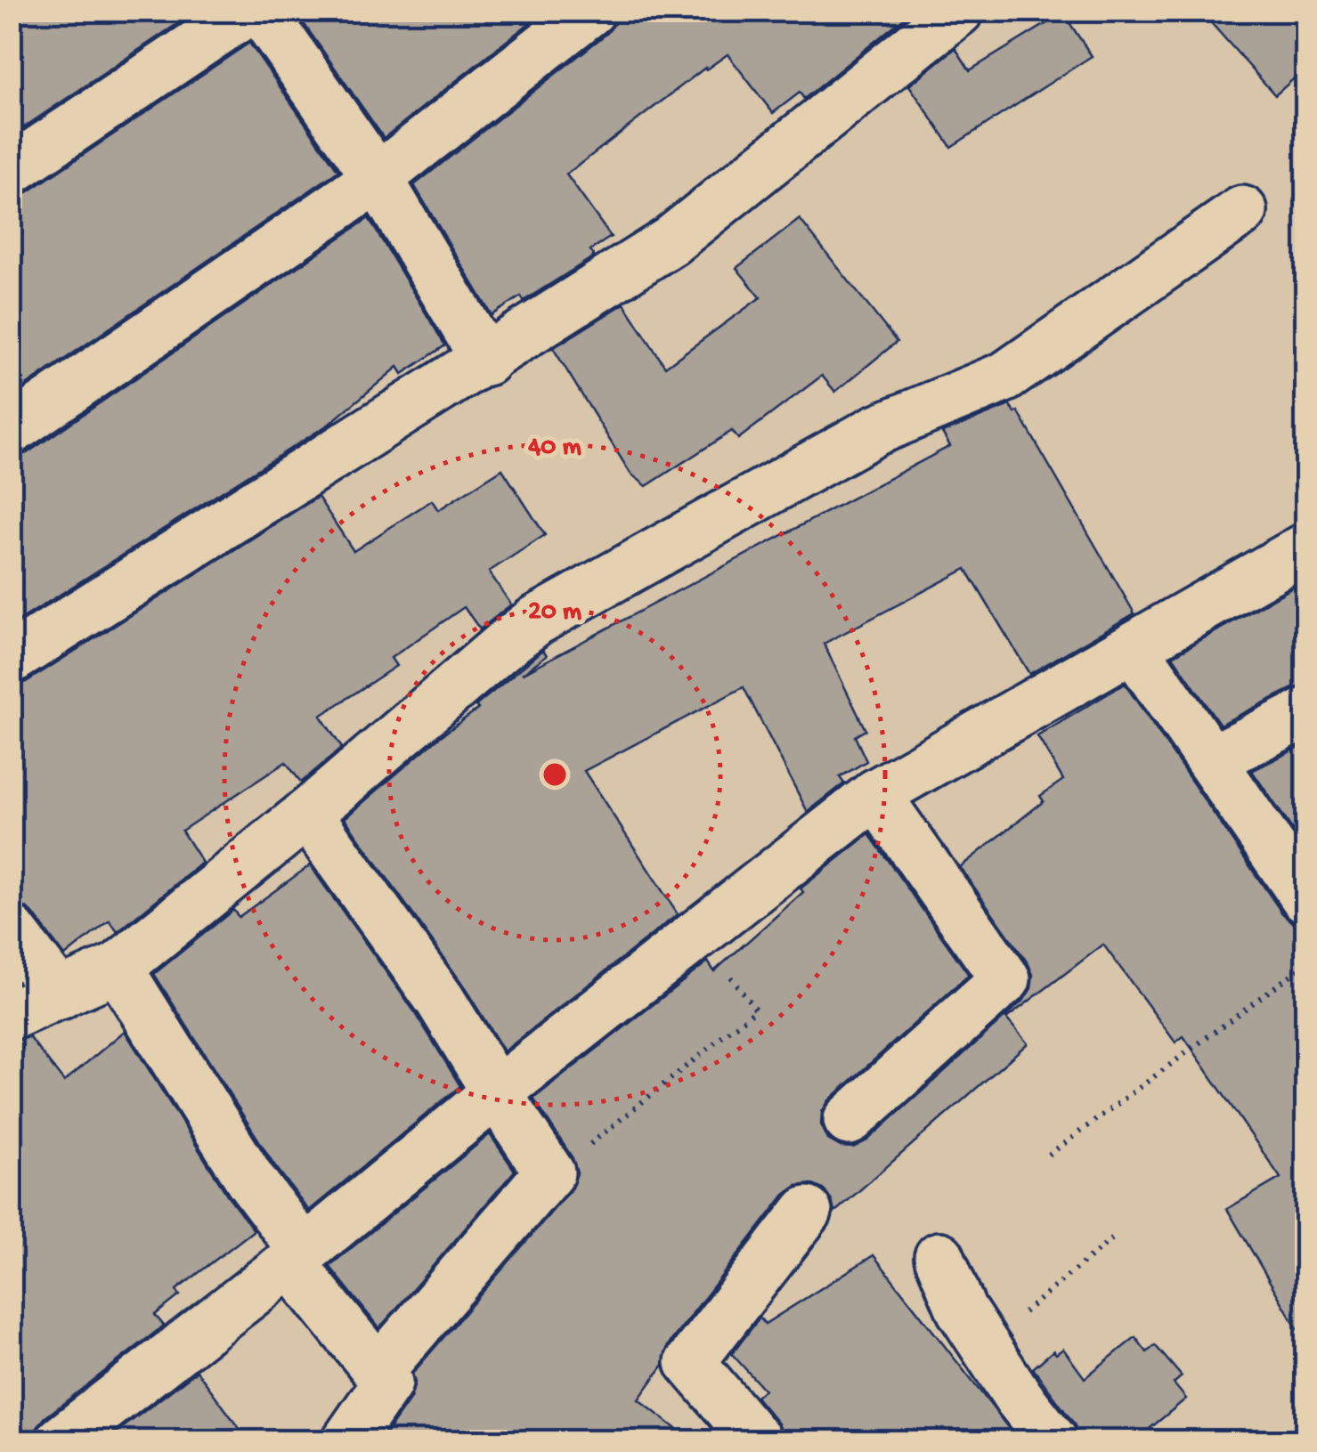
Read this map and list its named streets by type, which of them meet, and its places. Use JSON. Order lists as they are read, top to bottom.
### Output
{
  "rings": ["40 m", "20 m"]
}
